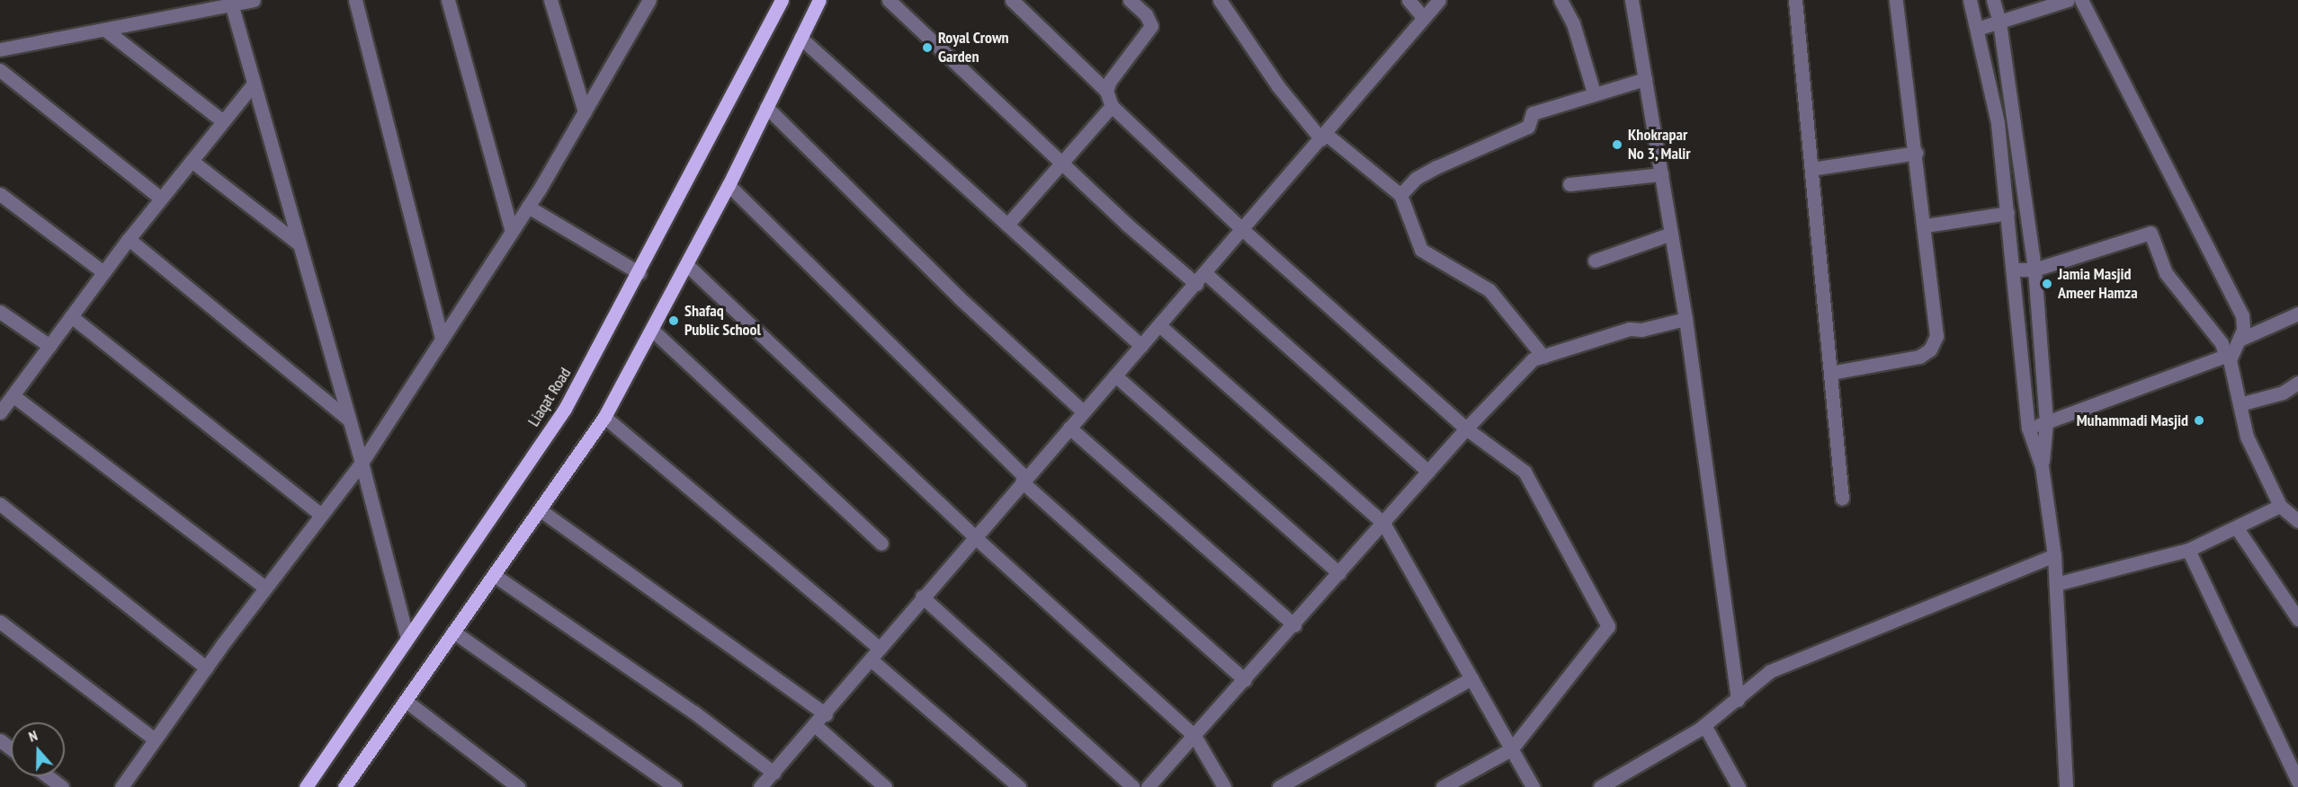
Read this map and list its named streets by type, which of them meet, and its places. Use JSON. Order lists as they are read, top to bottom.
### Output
{
  "streets": {
    "main road": ["Liaqat Road"]
  },
  "places": [
    "Royal Crown Garden",
    "Khokrapar No 3, Malir",
    "Jamia Masjid Ameer Hamza",
    "Shafaq Public School",
    "Muhammadi Masjid"
  ],
  "north": "top"
}
